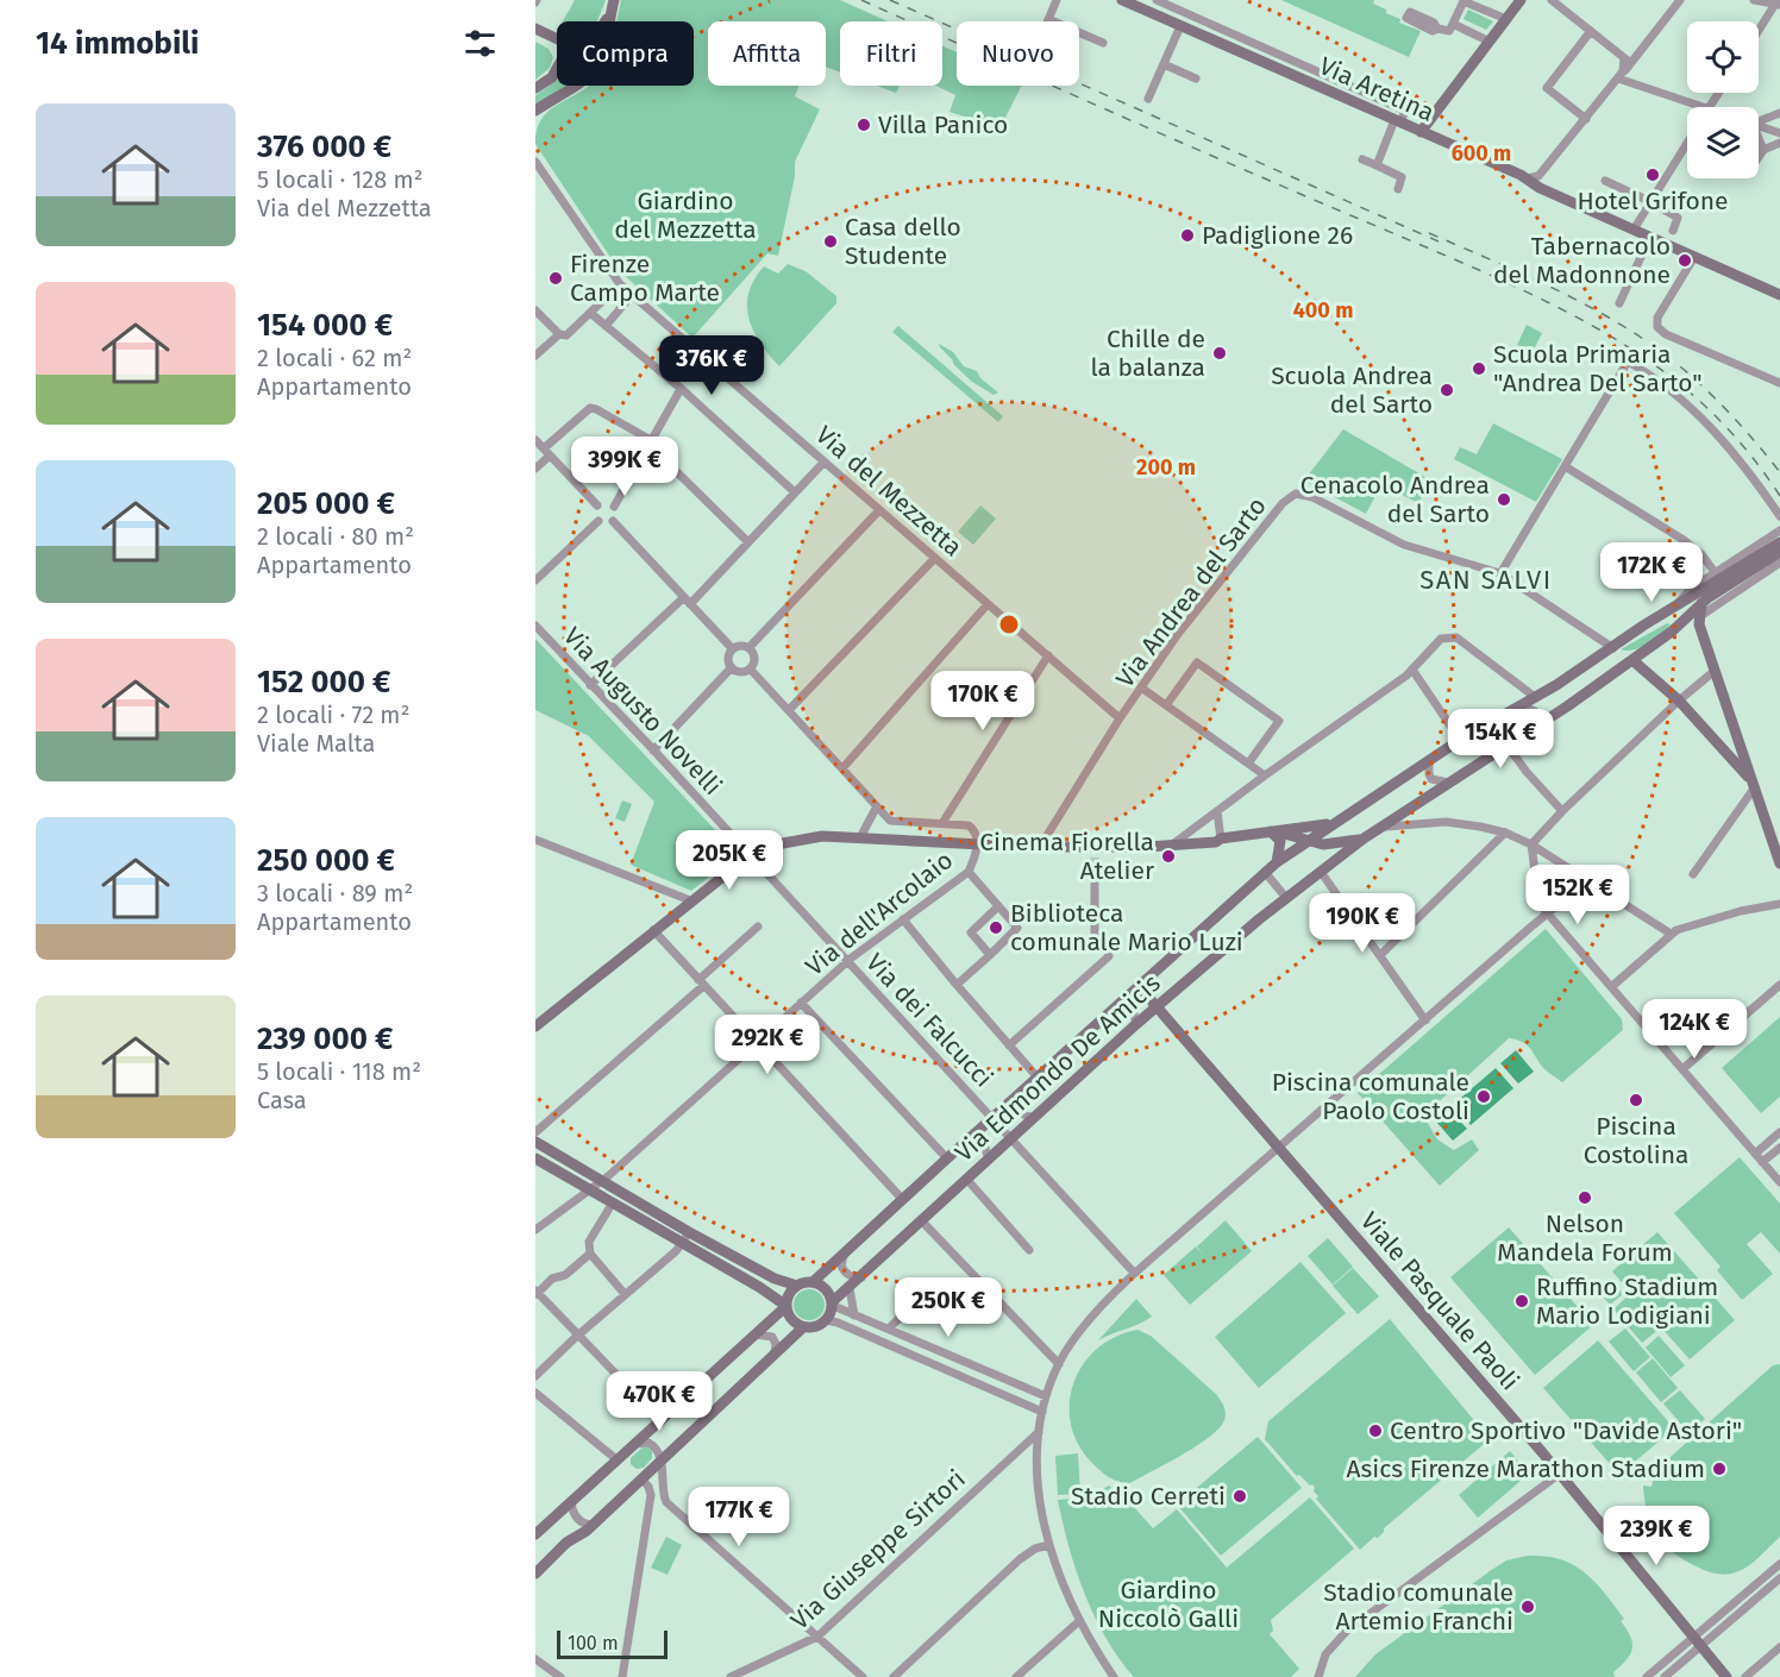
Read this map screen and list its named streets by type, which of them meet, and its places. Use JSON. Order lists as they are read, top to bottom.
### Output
{
  "streets": {
    "street": [
      "Via Aretina",
      "Via del Mezzetta",
      "Via Andrea del Sarto",
      "Via Augusto Novelli",
      "Via dell'Arcolaio",
      "Via dei Falcucci",
      "Via Edmondo De Amicis",
      "Viale Pasquale Paoli",
      "Via Giuseppe Sirtori"
    ]
  },
  "crossings": [
    ["Via del Mezzetta", "Via Andrea del Sarto"],
    ["Via Augusto Novelli", "Via dei Falcucci"],
    ["Via dell'Arcolaio", "Via dei Falcucci"],
    ["Via dei Falcucci", "Via Edmondo De Amicis"],
    ["Via Edmondo De Amicis", "Viale Pasquale Paoli"]
  ],
  "districts": ["SAN SALVI"],
  "parks": ["Giardino del Mezzetta", "Giardino Niccolò Galli"],
  "places": [
    "Villa Panico",
    "Hotel Grifone",
    "Padiglione 26",
    "Casa dello Studente",
    "Tabernacolo del Madonnone",
    "Firenze Campo Marte",
    "Chille de la balanza",
    "Scuola Primaria \"Andrea Del Sarto\"",
    "Scuola Andrea del Sarto",
    "Cenacolo Andrea del Sarto",
    "Cinema Fiorella Atelier",
    "Biblioteca comunale Mario Luzi",
    "Piscina comunale Paolo Costoli",
    "Piscina Costolina",
    "Nelson Mandela Forum",
    "Ruffino Stadium Mario Lodigiani",
    "Centro Sportivo \"Davide Astori\"",
    "Asics Firenze Marathon Stadium",
    "Stadio Cerreti",
    "Stadio comunale Artemio Franchi"
  ],
  "scale_bar": "100 m",
  "page": {
    "heading": "14 immobili",
    "chip": [
      "Compra",
      "Affitta",
      "Filtri",
      "Nuovo"
    ],
    "list": [
      {
        "name": "376 000 €",
        "note": "5 locali · 128 m² · Via del Mezzetta"
      },
      {
        "name": "154 000 €",
        "note": "2 locali · 62 m² · Appartamento"
      },
      {
        "name": "205 000 €",
        "note": "2 locali · 80 m² · Appartamento"
      },
      {
        "name": "152 000 €",
        "note": "2 locali · 72 m² · Viale Malta"
      },
      {
        "name": "250 000 €",
        "note": "3 locali · 89 m² · Appartamento"
      },
      {
        "name": "239 000 €",
        "note": "5 locali · 118 m² · Casa"
      }
    ],
    "price": [
      "376K €",
      "399K €",
      "172K €",
      "170K €",
      "154K €",
      "205K €",
      "152K €",
      "190K €",
      "124K €",
      "292K €",
      "250K €",
      "470K €",
      "177K €",
      "239K €"
    ],
    "scale": "100 m"
  },
  "rings": ["600 m", "400 m", "200 m"]
}
